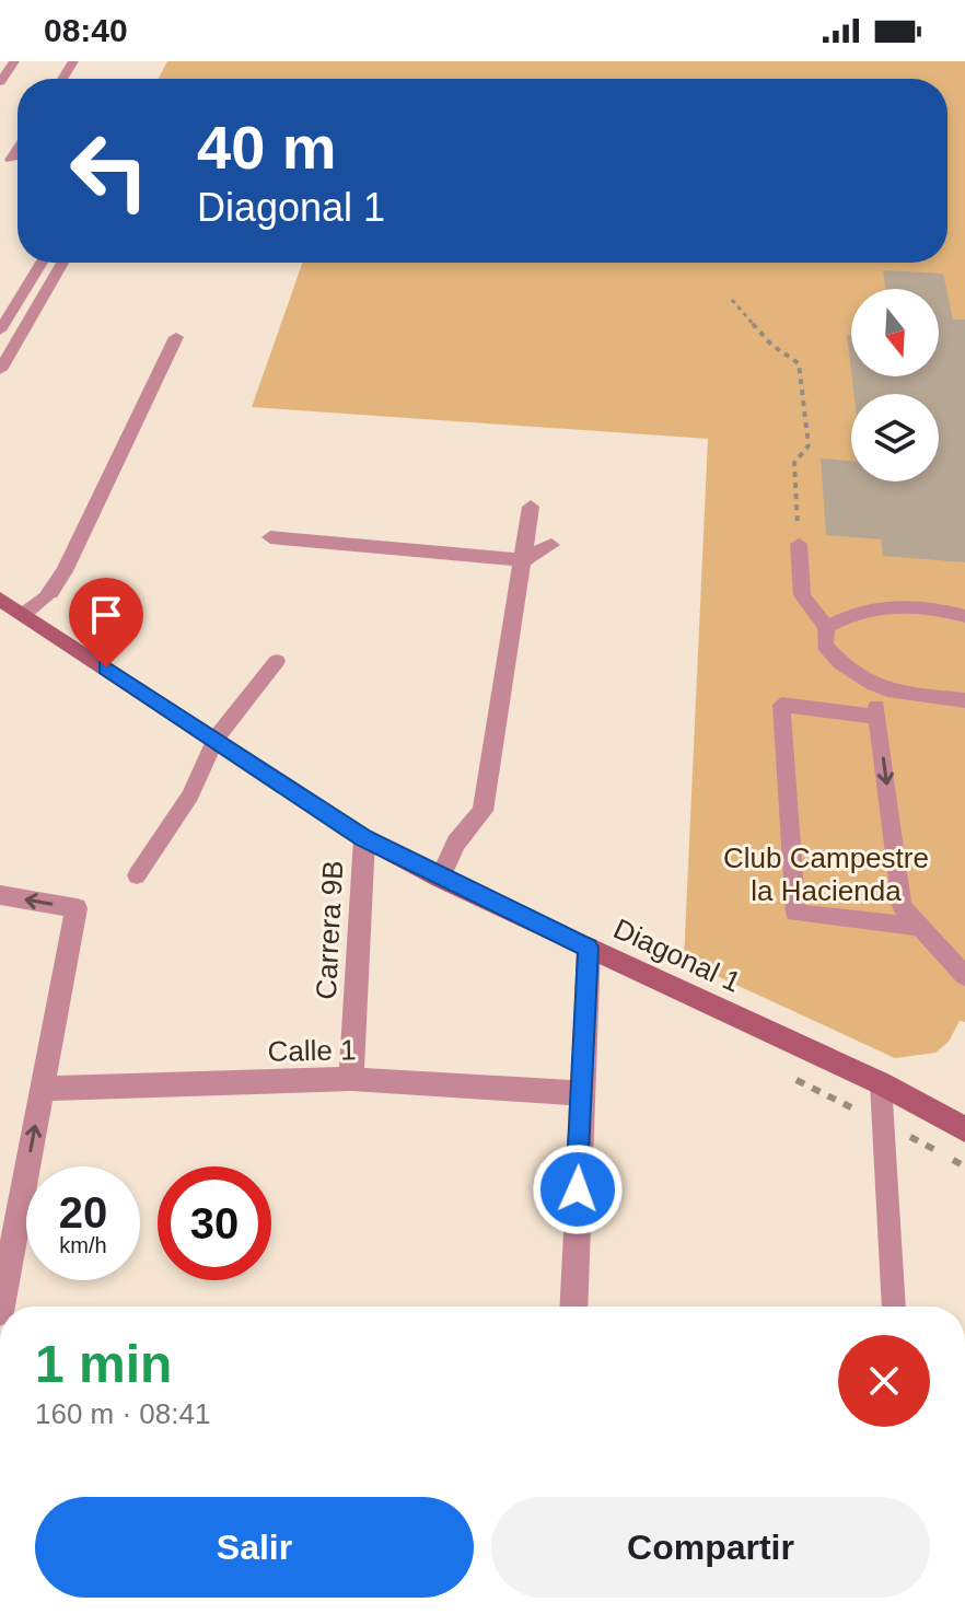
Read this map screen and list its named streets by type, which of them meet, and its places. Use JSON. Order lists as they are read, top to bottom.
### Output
{
  "streets": {
    "main road": ["Diagonal 1"],
    "street": ["Carrera 9B", "Calle 1"]
  },
  "crossings": [
    ["Carrera 9B", "Diagonal 1"],
    ["Carrera 9B", "Calle 1"]
  ],
  "parks": ["Club Campestre la Hacienda"],
  "north": "bottom",
  "page": {
    "status": "08:40",
    "turn": ["40 m", "Diagonal 1"],
    "speed": "20 km/h",
    "limit": "30",
    "heading": ["1 min", "160 m · 08:41"],
    "buttons": ["Salir", "Compartir"]
  }
}
